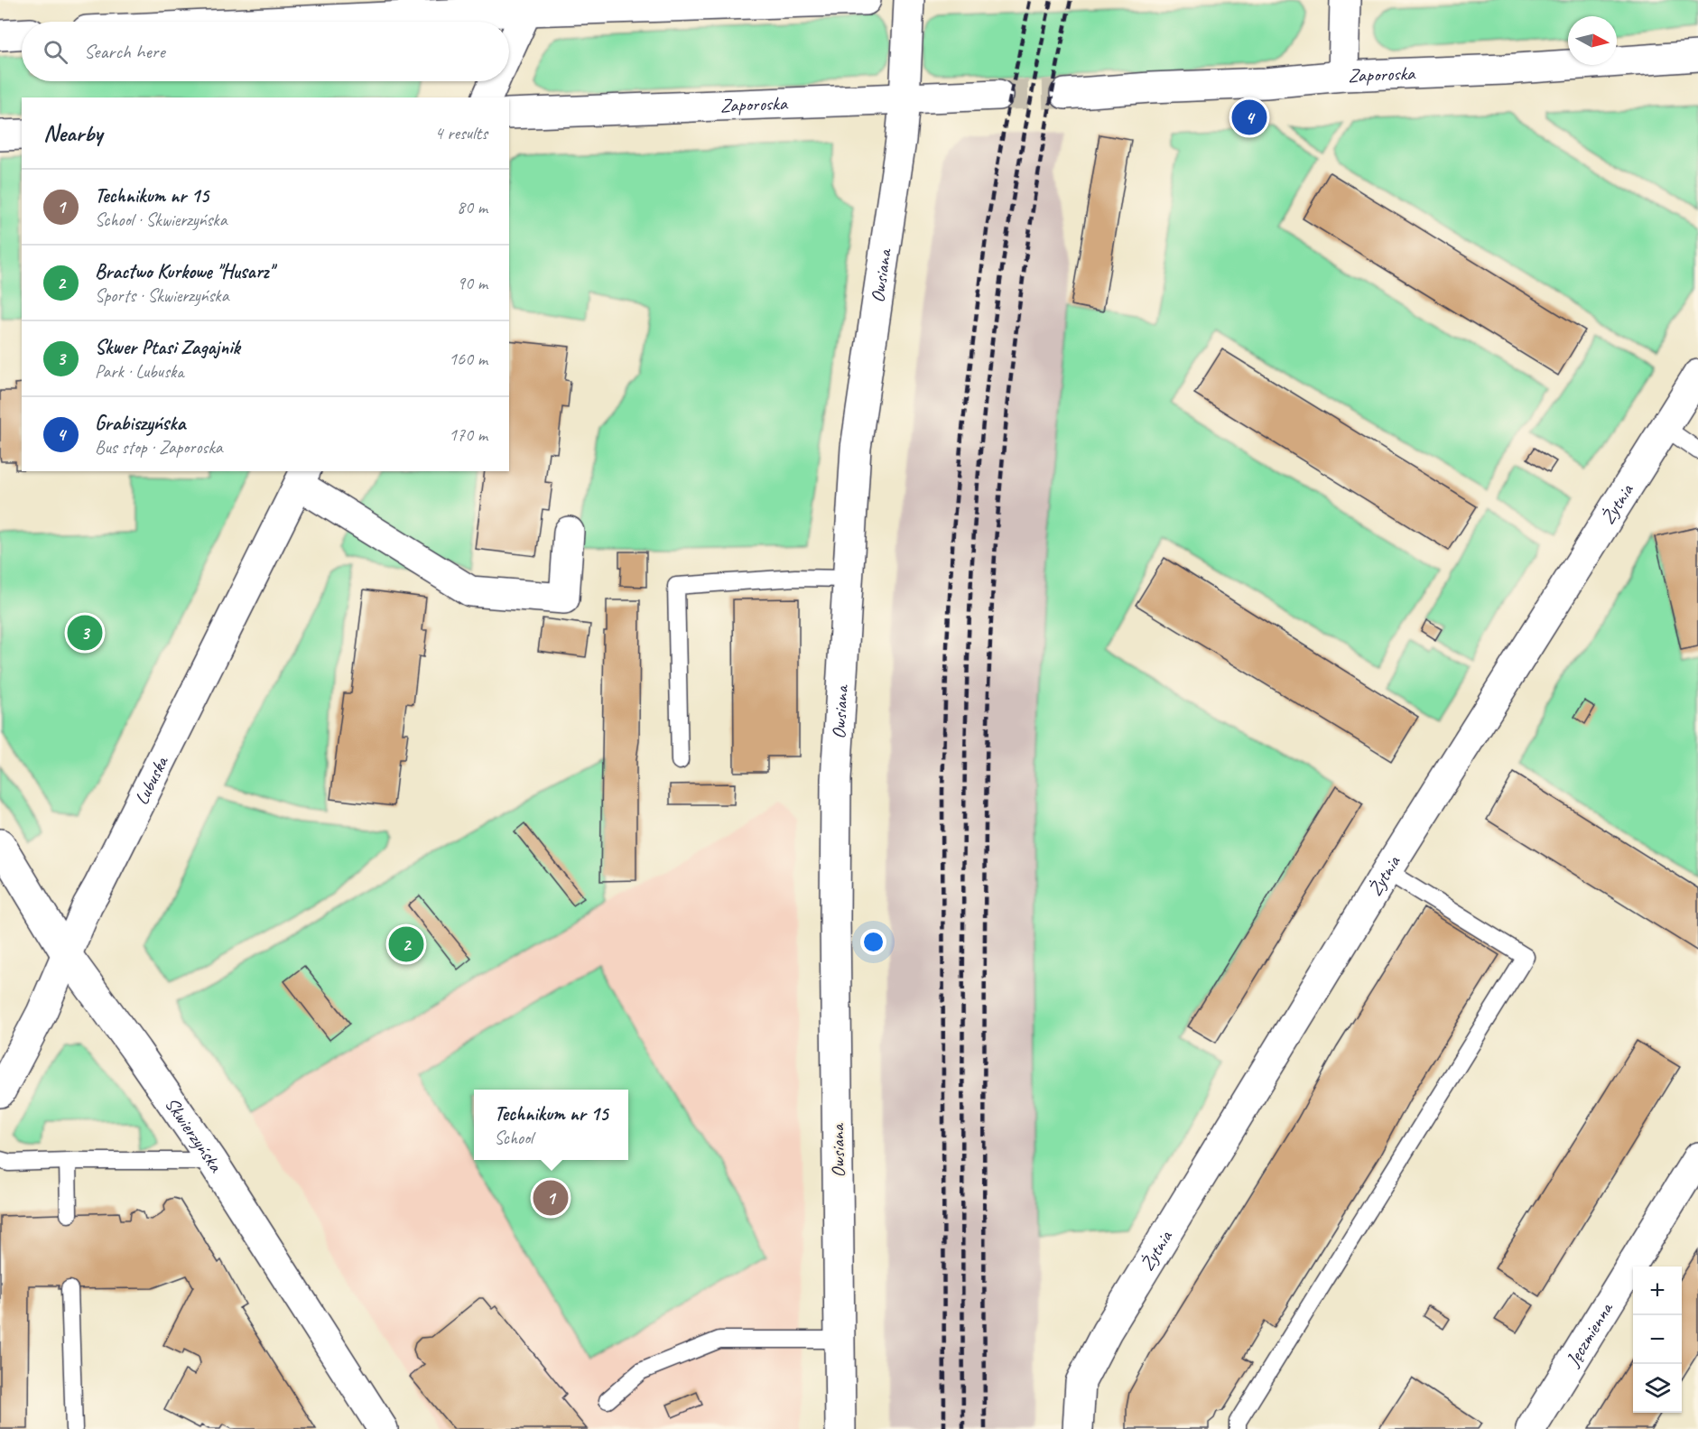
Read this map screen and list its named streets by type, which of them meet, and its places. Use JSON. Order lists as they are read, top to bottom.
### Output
{
  "streets": {
    "street": [
      "Zaporoska",
      "Owsiana",
      "Żytnia",
      "Lubuska",
      "Skwierzyńska",
      "Jęczmienna"
    ]
  },
  "crossings": [
    ["Zaporoska", "Owsiana"],
    ["Lubuska", "Skwierzyńska"]
  ],
  "north": "right",
  "page": {
    "search": "Search here",
    "pins": [
      "4",
      "3",
      "2",
      "1"
    ],
    "heading": ["Nearby", "4 results"],
    "list": [
      {
        "mark": "1",
        "name": "Technikum nr 15",
        "note": "School · Skwierzyńska",
        "value": "80 m"
      },
      {
        "mark": "2",
        "name": "Bractwo Kurkowe \"Husarz\"",
        "note": "Sports · Skwierzyńska",
        "value": "90 m"
      },
      {
        "mark": "3",
        "name": "Skwer Ptasi Zagajnik",
        "note": "Park · Lubuska",
        "value": "160 m"
      },
      {
        "mark": "4",
        "name": "Grabiszyńska",
        "note": "Bus stop · Zaporoska",
        "value": "170 m"
      }
    ],
    "popup": ["Technikum nr 15", "School"],
    "map_buttons": ["+", "−"]
  }
}
